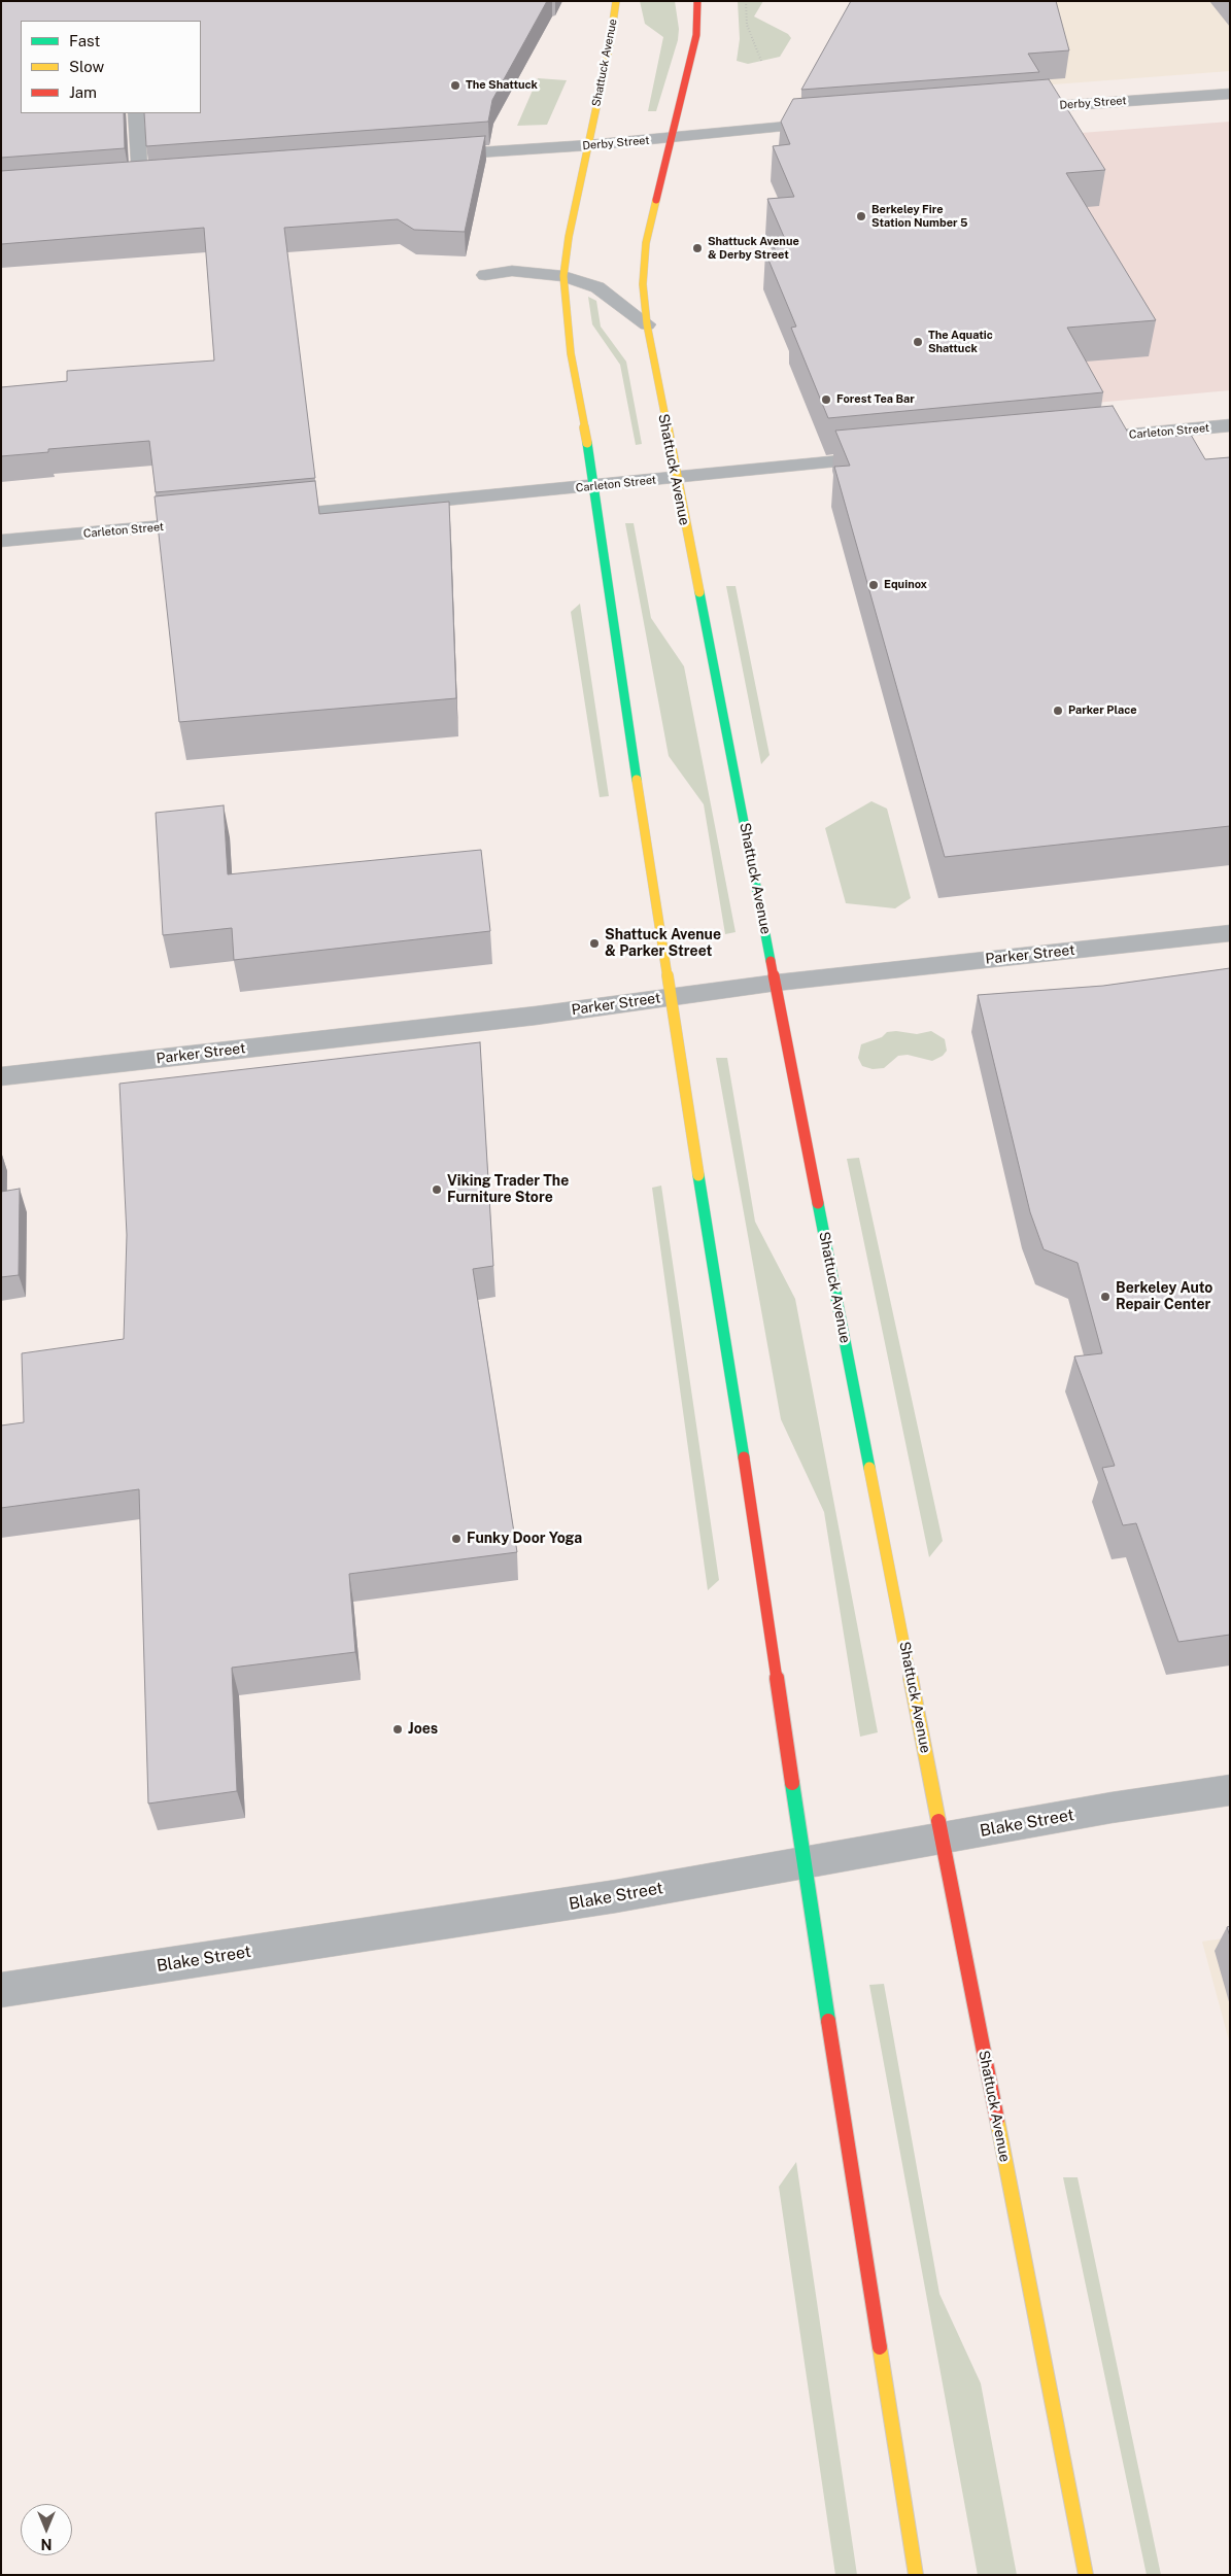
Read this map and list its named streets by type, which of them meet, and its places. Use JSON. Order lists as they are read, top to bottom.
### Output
{
  "streets": {
    "main road": ["Shattuck Avenue"],
    "street": [
      "Derby Street",
      "Carleton Street",
      "Parker Street",
      "Blake Street"
    ]
  },
  "crossings": [
    ["Shattuck Avenue", "Derby Street"],
    ["Shattuck Avenue", "Carleton Street"],
    ["Shattuck Avenue", "Parker Street"],
    ["Shattuck Avenue", "Blake Street"]
  ],
  "places": [
    "The Shattuck",
    "Berkeley Fire Station Number 5",
    "Shattuck Avenue & Derby Street",
    "The Aquatic Shattuck",
    "Forest Tea Bar",
    "Equinox",
    "Parker Place",
    "Shattuck Avenue & Parker Street",
    "Viking Trader The Furniture Store",
    "Berkeley Auto Repair Center",
    "Funky Door Yoga",
    "Joes"
  ],
  "legend": ["Fast", "Slow", "Jam"],
  "north": "bottom"
}
